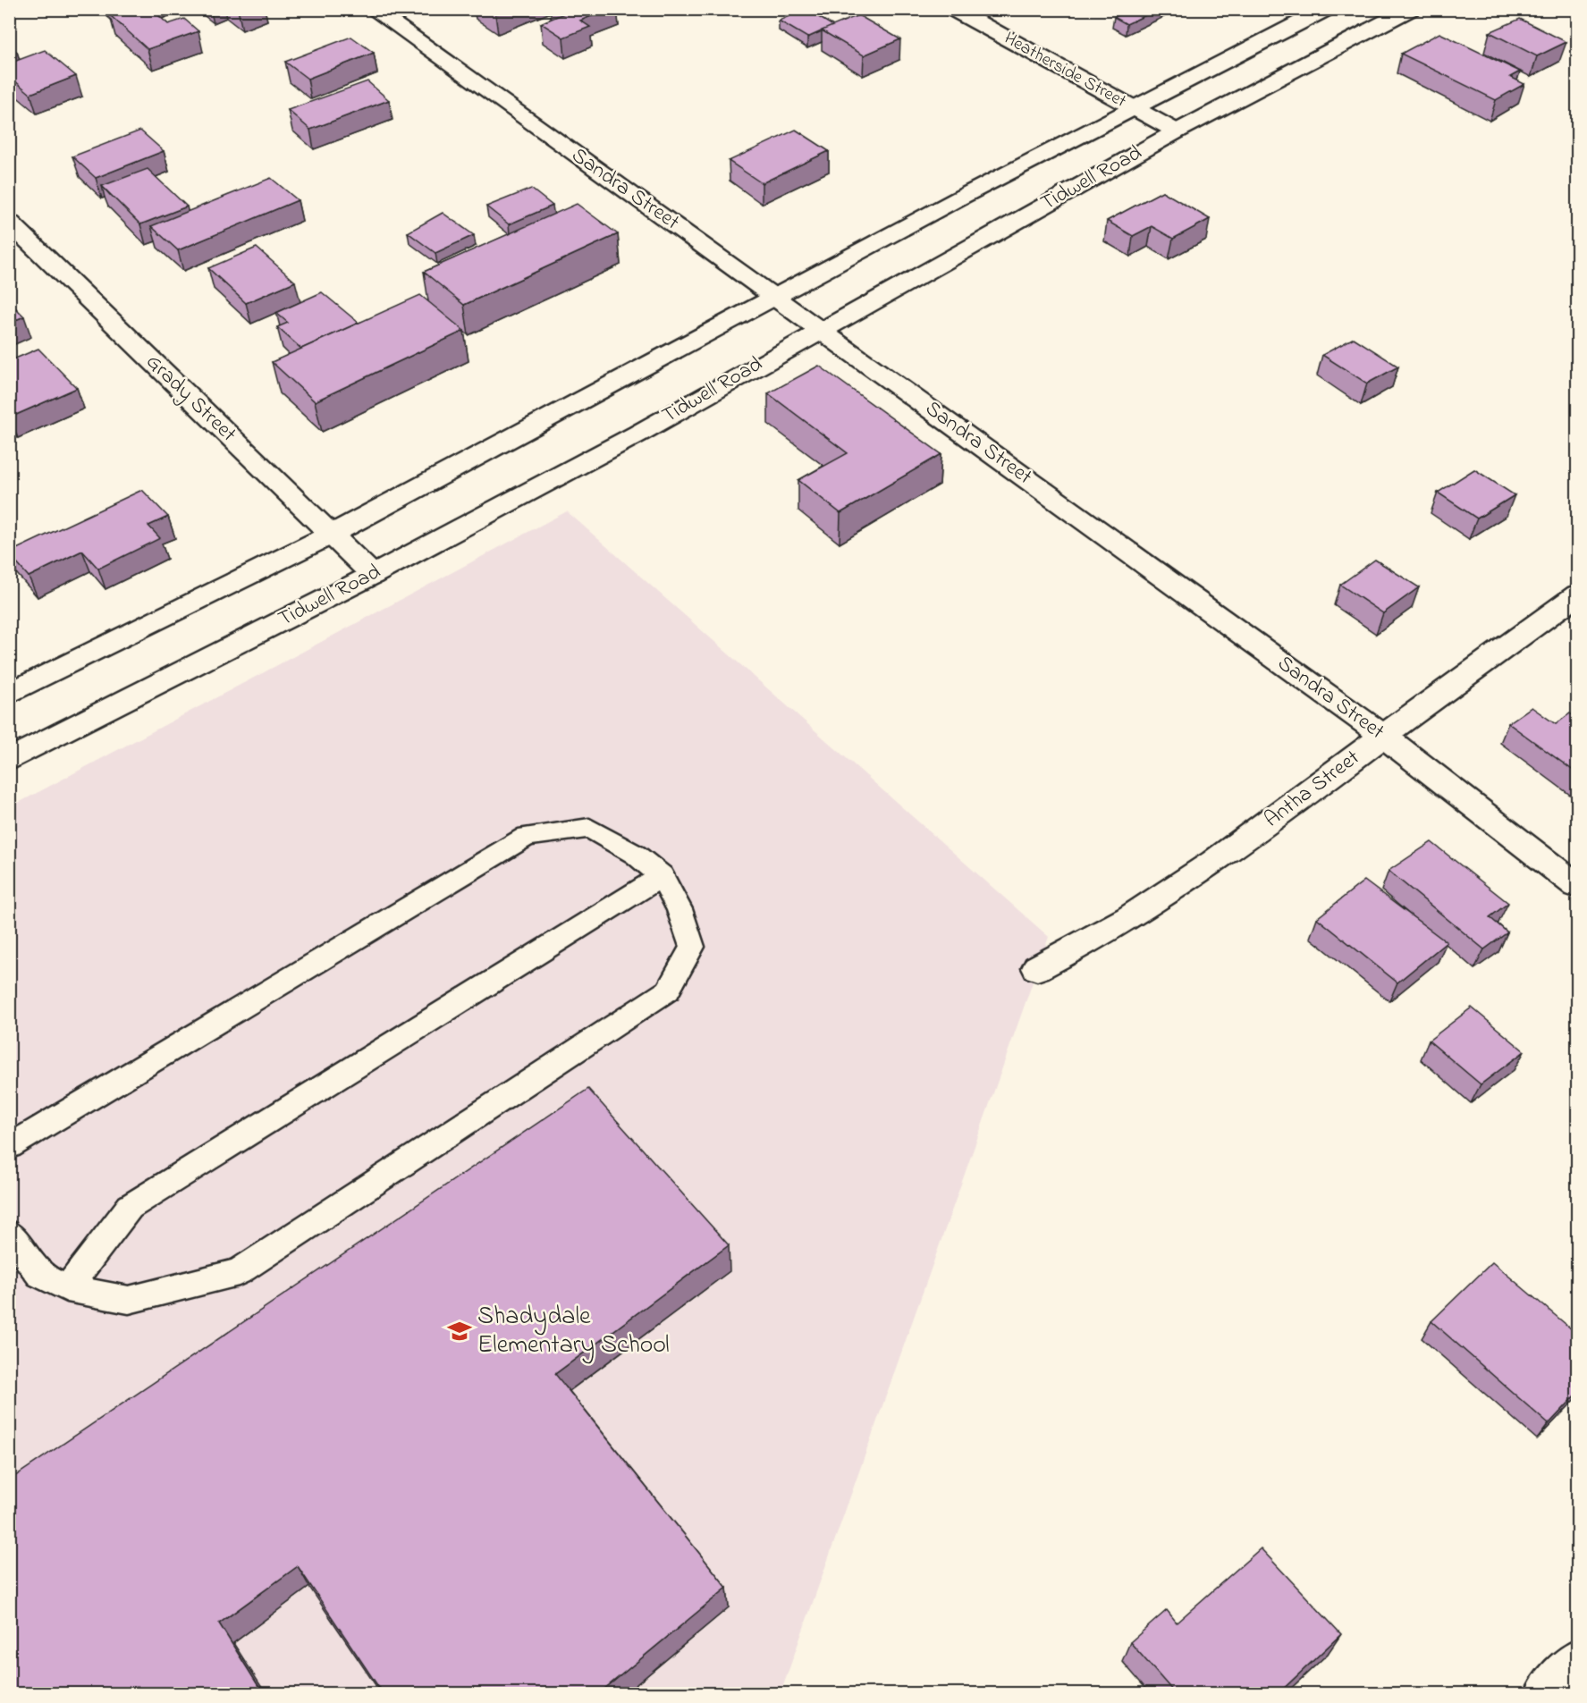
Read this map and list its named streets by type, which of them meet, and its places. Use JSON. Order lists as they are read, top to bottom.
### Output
{
  "streets": {
    "main road": [
      "Heatherside Street",
      "Tidwell Road",
      "Sandra Street",
      "Grady Street",
      "Antha Street"
    ]
  },
  "crossings": [
    ["Heatherside Street", "Tidwell Road"],
    ["Tidwell Road", "Sandra Street"],
    ["Tidwell Road", "Grady Street"],
    ["Sandra Street", "Antha Street"]
  ],
  "places": {
    "school or university": ["Shadydale Elementary School"]
  }
}
